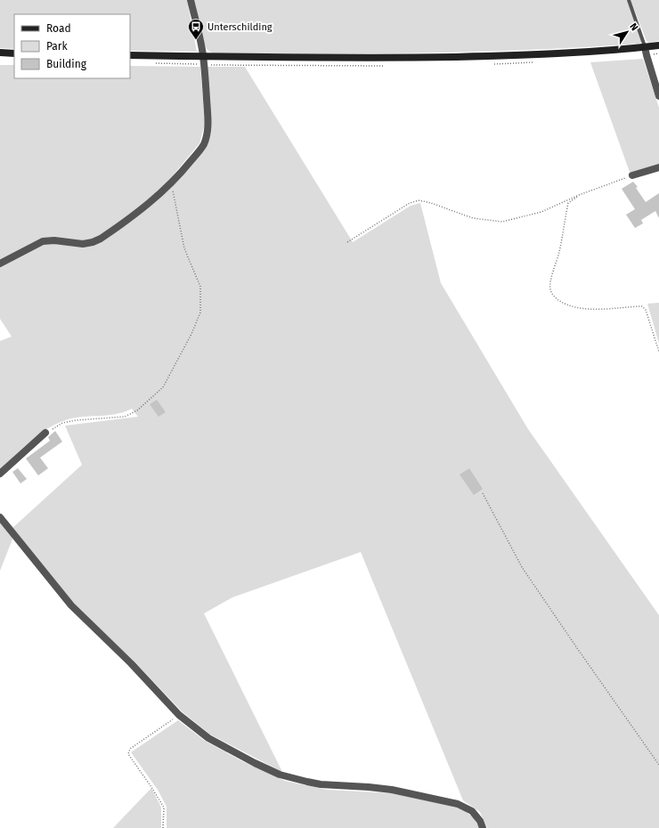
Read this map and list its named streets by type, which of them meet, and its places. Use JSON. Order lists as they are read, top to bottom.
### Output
{
  "places": {
    "bus stop": ["Unterschilding"]
  },
  "legend": ["Road", "Park", "Building"],
  "north": "top right"
}
